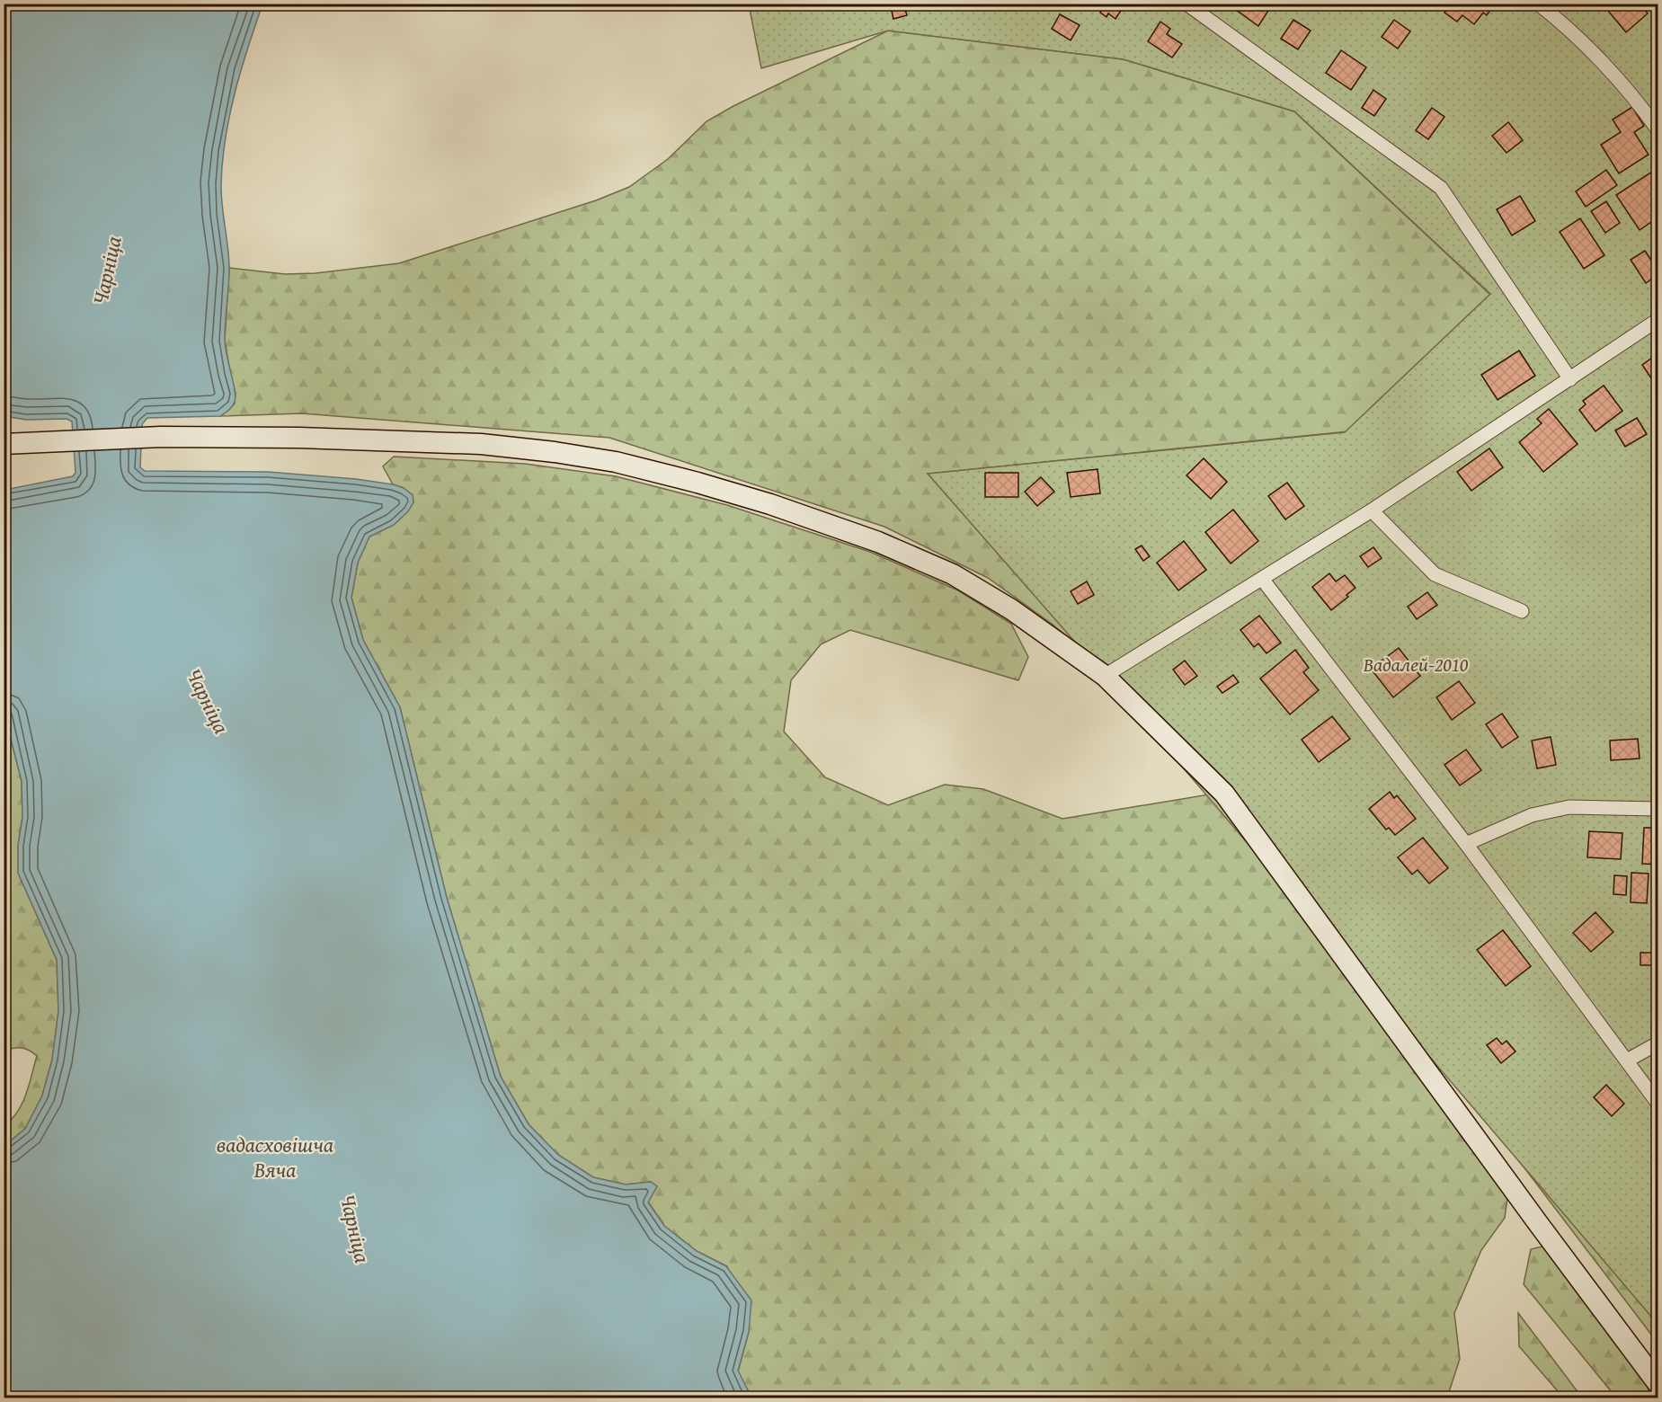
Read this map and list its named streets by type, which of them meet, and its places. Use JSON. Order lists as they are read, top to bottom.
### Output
{
  "water": ["Чарніца", "вадасховішча Вяча"],
  "parks": ["Вадалей-2010"]
}
